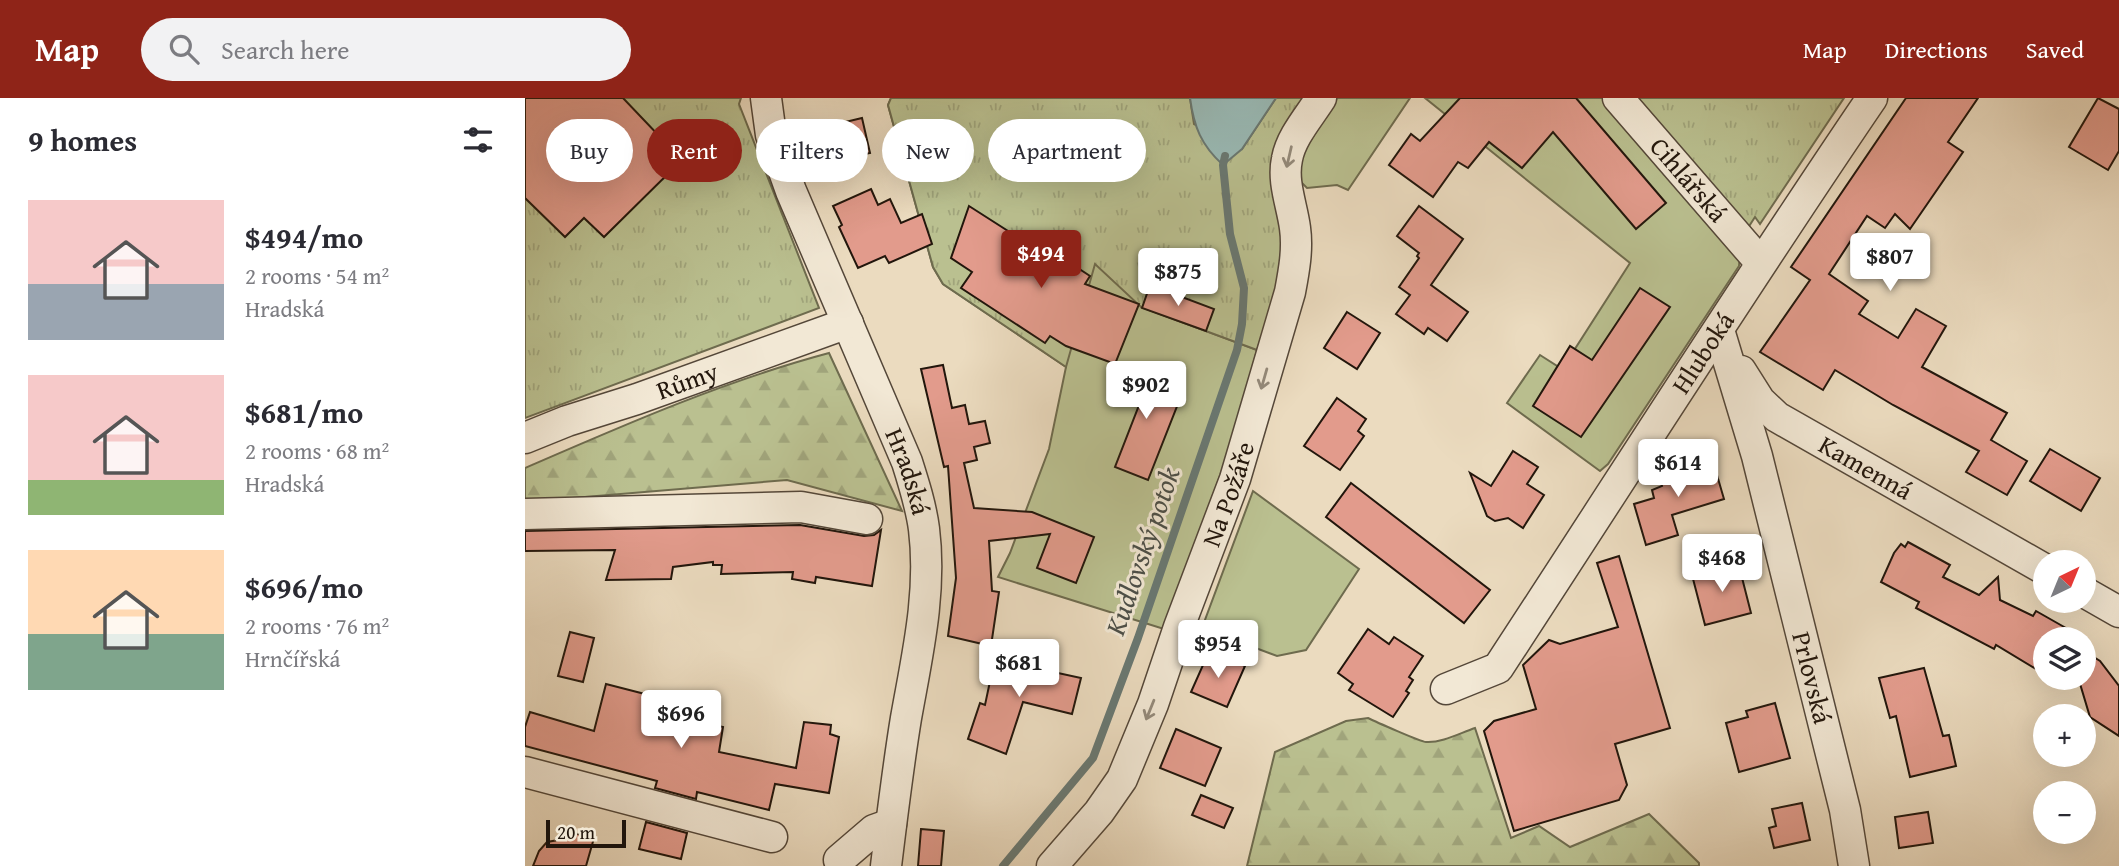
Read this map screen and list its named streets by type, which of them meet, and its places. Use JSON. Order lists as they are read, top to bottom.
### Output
{
  "streets": {
    "street": [
      "Cihlářská",
      "Hluboká",
      "Růmy",
      "Kamenná",
      "Hradská",
      "Na Požáře",
      "Prlovská"
    ]
  },
  "crossings": [
    ["Cihlářská", "Hluboká"],
    ["Hluboká", "Kamenná"],
    ["Hluboká", "Prlovská"],
    ["Růmy", "Hradská"],
    ["Kamenná", "Prlovská"]
  ],
  "one_way": ["Na Požáře"],
  "water": ["Kudlovský potok"],
  "scale_bar": "20 m",
  "north": "top right",
  "page": {
    "header": "Map",
    "search": "Search here",
    "nav": ["Map", "Directions", "Saved"],
    "heading": "9 homes",
    "chip": [
      "Buy",
      "Rent",
      "Filters",
      "New",
      "Apartment"
    ],
    "list": [
      {
        "name": "$494/mo",
        "note": "2 rooms · 54 m² · Hradská"
      },
      {
        "name": "$681/mo",
        "note": "2 rooms · 68 m² · Hradská"
      },
      {
        "name": "$696/mo",
        "note": "2 rooms · 76 m² · Hrnčířská"
      }
    ],
    "price": [
      "$494",
      "$807",
      "$875",
      "$902",
      "$614",
      "$468",
      "$954",
      "$681",
      "$696"
    ],
    "map_buttons": ["+", "−"],
    "scale": "20 m"
  }
}
